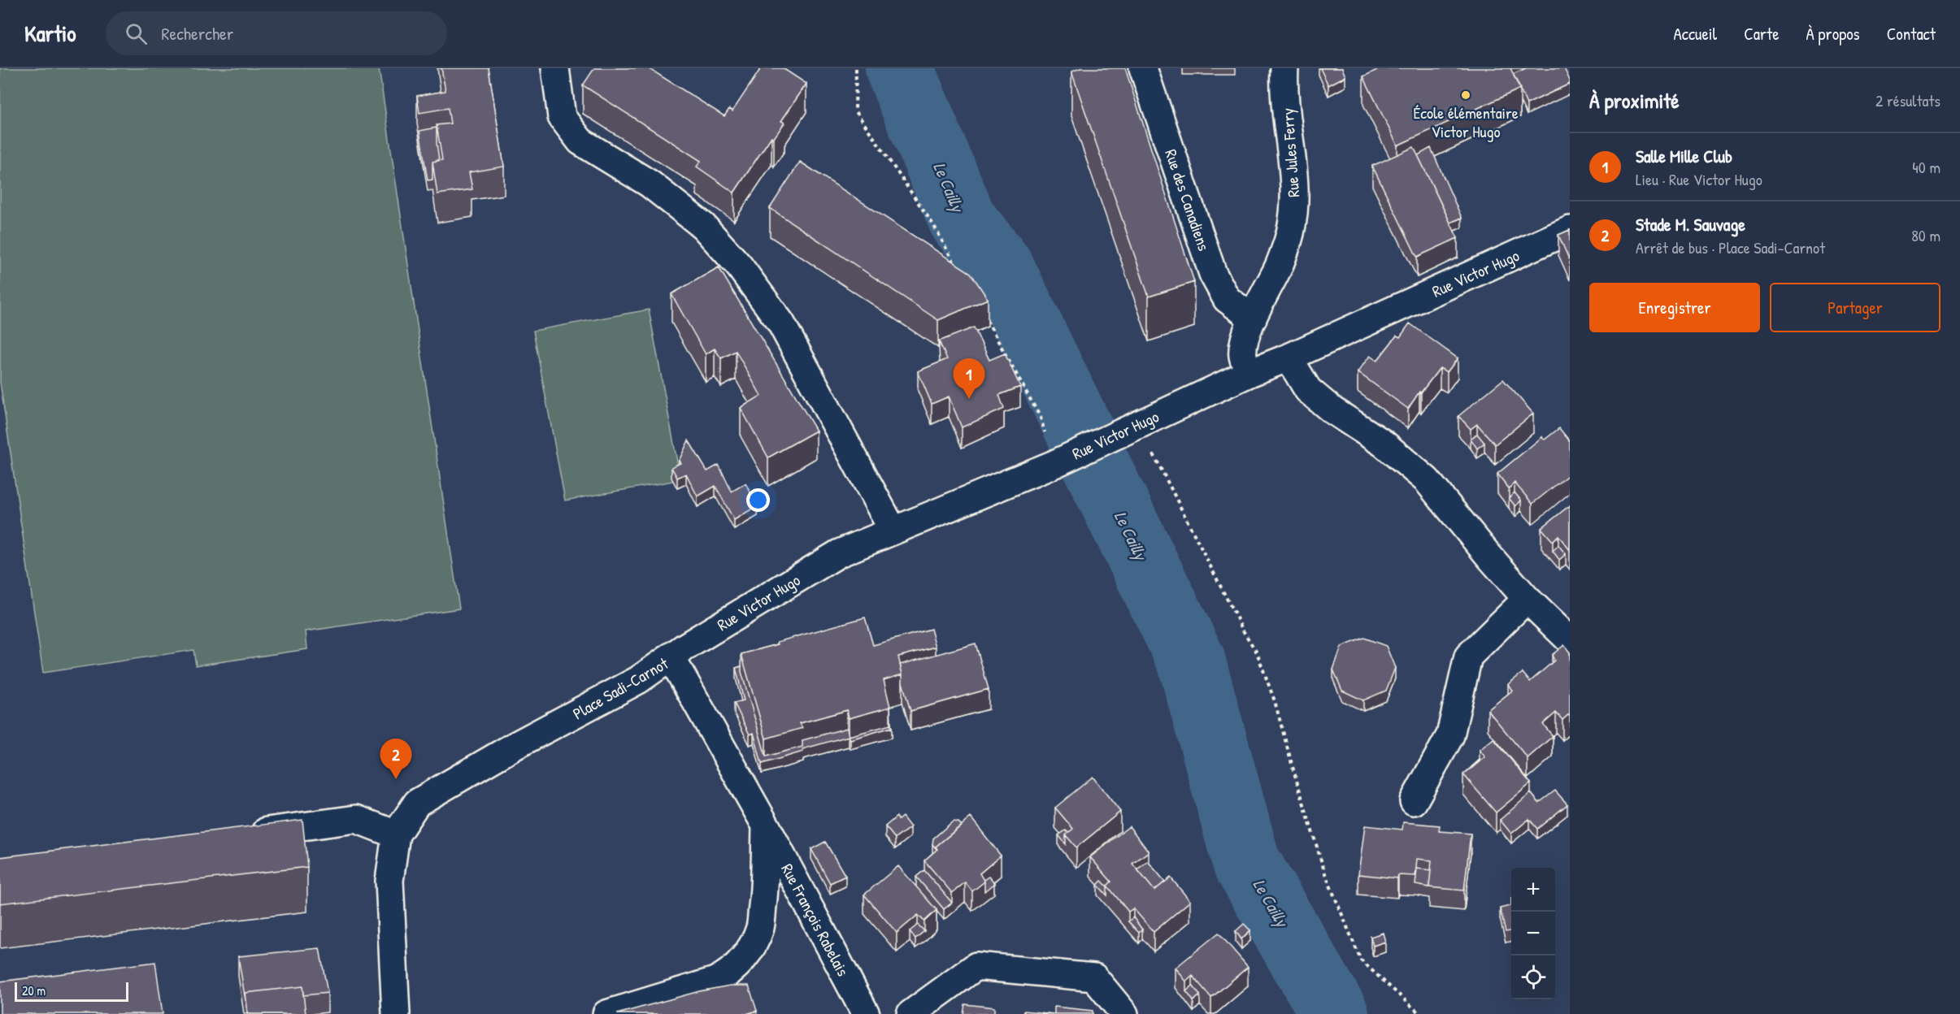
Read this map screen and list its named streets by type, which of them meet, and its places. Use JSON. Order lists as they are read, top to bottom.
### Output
{
  "streets": {
    "street": [
      "Rue Jules Ferry",
      "Rue des Canadiens",
      "Rue Victor Hugo",
      "Place Sadi-Carnot",
      "Rue François Rabelais"
    ]
  },
  "crossings": [
    ["Rue Jules Ferry", "Rue des Canadiens"],
    ["Rue Jules Ferry", "Rue Victor Hugo"],
    ["Rue Victor Hugo", "Place Sadi-Carnot"],
    ["Place Sadi-Carnot", "Rue François Rabelais"]
  ],
  "water": ["Le Cailly"],
  "places": ["École élémentaire Victor Hugo"],
  "scale_bar": "20 m",
  "page": {
    "header": "Kartio",
    "search": "Rechercher",
    "nav": [
      "Accueil",
      "Carte",
      "À propos",
      "Contact"
    ],
    "heading": ["À proximité", "2 résultats"],
    "list": [
      {
        "mark": "1",
        "name": "Salle Mille Club",
        "note": "Lieu · Rue Victor Hugo",
        "value": "40 m"
      },
      {
        "mark": "2",
        "name": "Stade M. Sauvage",
        "note": "Arrêt de bus · Place Sadi-Carnot",
        "value": "80 m"
      }
    ],
    "buttons": ["Enregistrer", "Partager"],
    "pins": ["1", "2"],
    "map_buttons": ["+", "−"],
    "scale": "20 m"
  }
}
